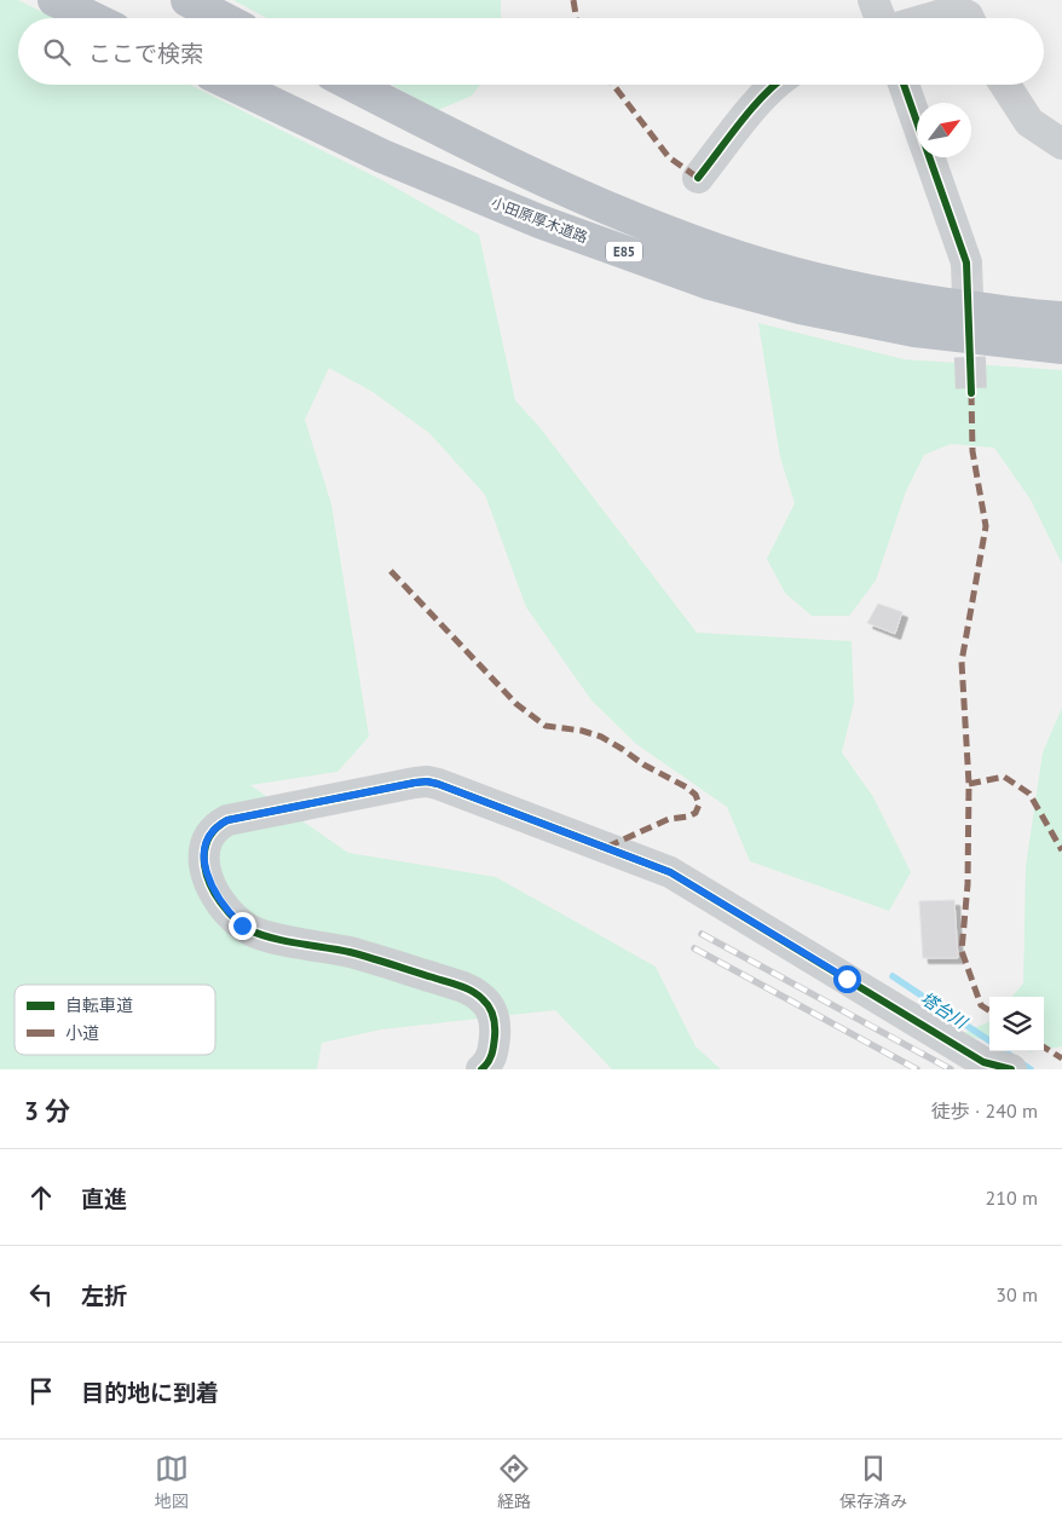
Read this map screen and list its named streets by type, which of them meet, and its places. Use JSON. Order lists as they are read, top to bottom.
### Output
{
  "streets": {
    "highway": ["小田原厚木道路", "E85"]
  },
  "water": ["塔台川"],
  "legend": ["自転車道", "小道"],
  "north": "top right",
  "page": {
    "search": "ここで検索",
    "heading": ["3 分", "徒歩 · 240 m"],
    "list": [
      ["直進", "210 m"],
      ["左折", "30 m"],
      "目的地に到着"
    ],
    "nav": ["地図", "経路", "保存済み"]
  }
}
